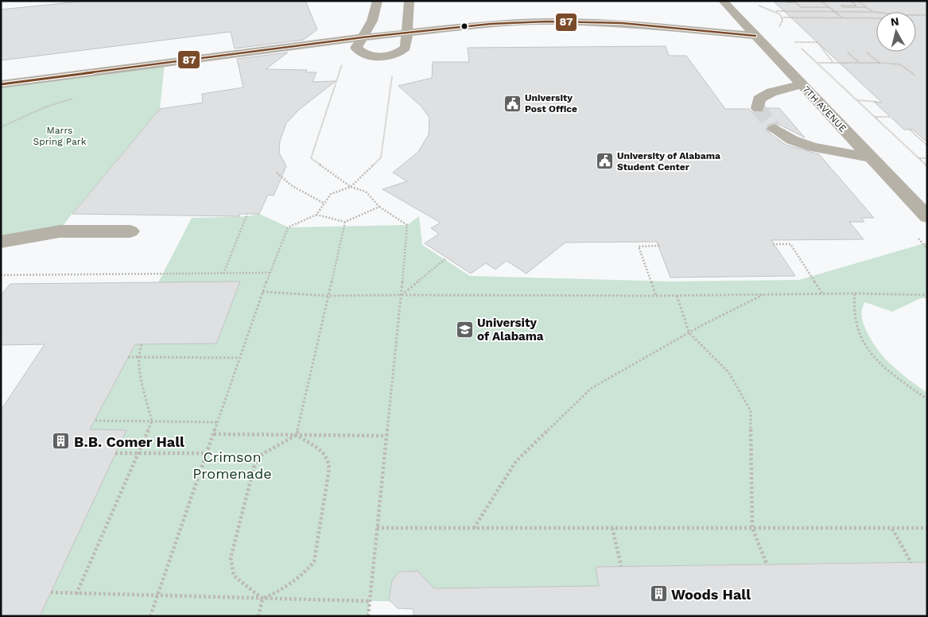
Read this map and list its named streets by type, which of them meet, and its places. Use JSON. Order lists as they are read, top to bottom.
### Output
{
  "streets": {
    "street": ["7TH AVENUE"]
  },
  "parks": ["Marrs Spring Park", "Crimson Promenade"],
  "places": {
    "public building": ["University Post Office", "University of Alabama Student Center"],
    "school or university": ["University of Alabama"],
    "building": ["B.B. Comer Hall", "Woods Hall"]
  },
  "lines": ["transit line 87"],
  "north": "top"
}
